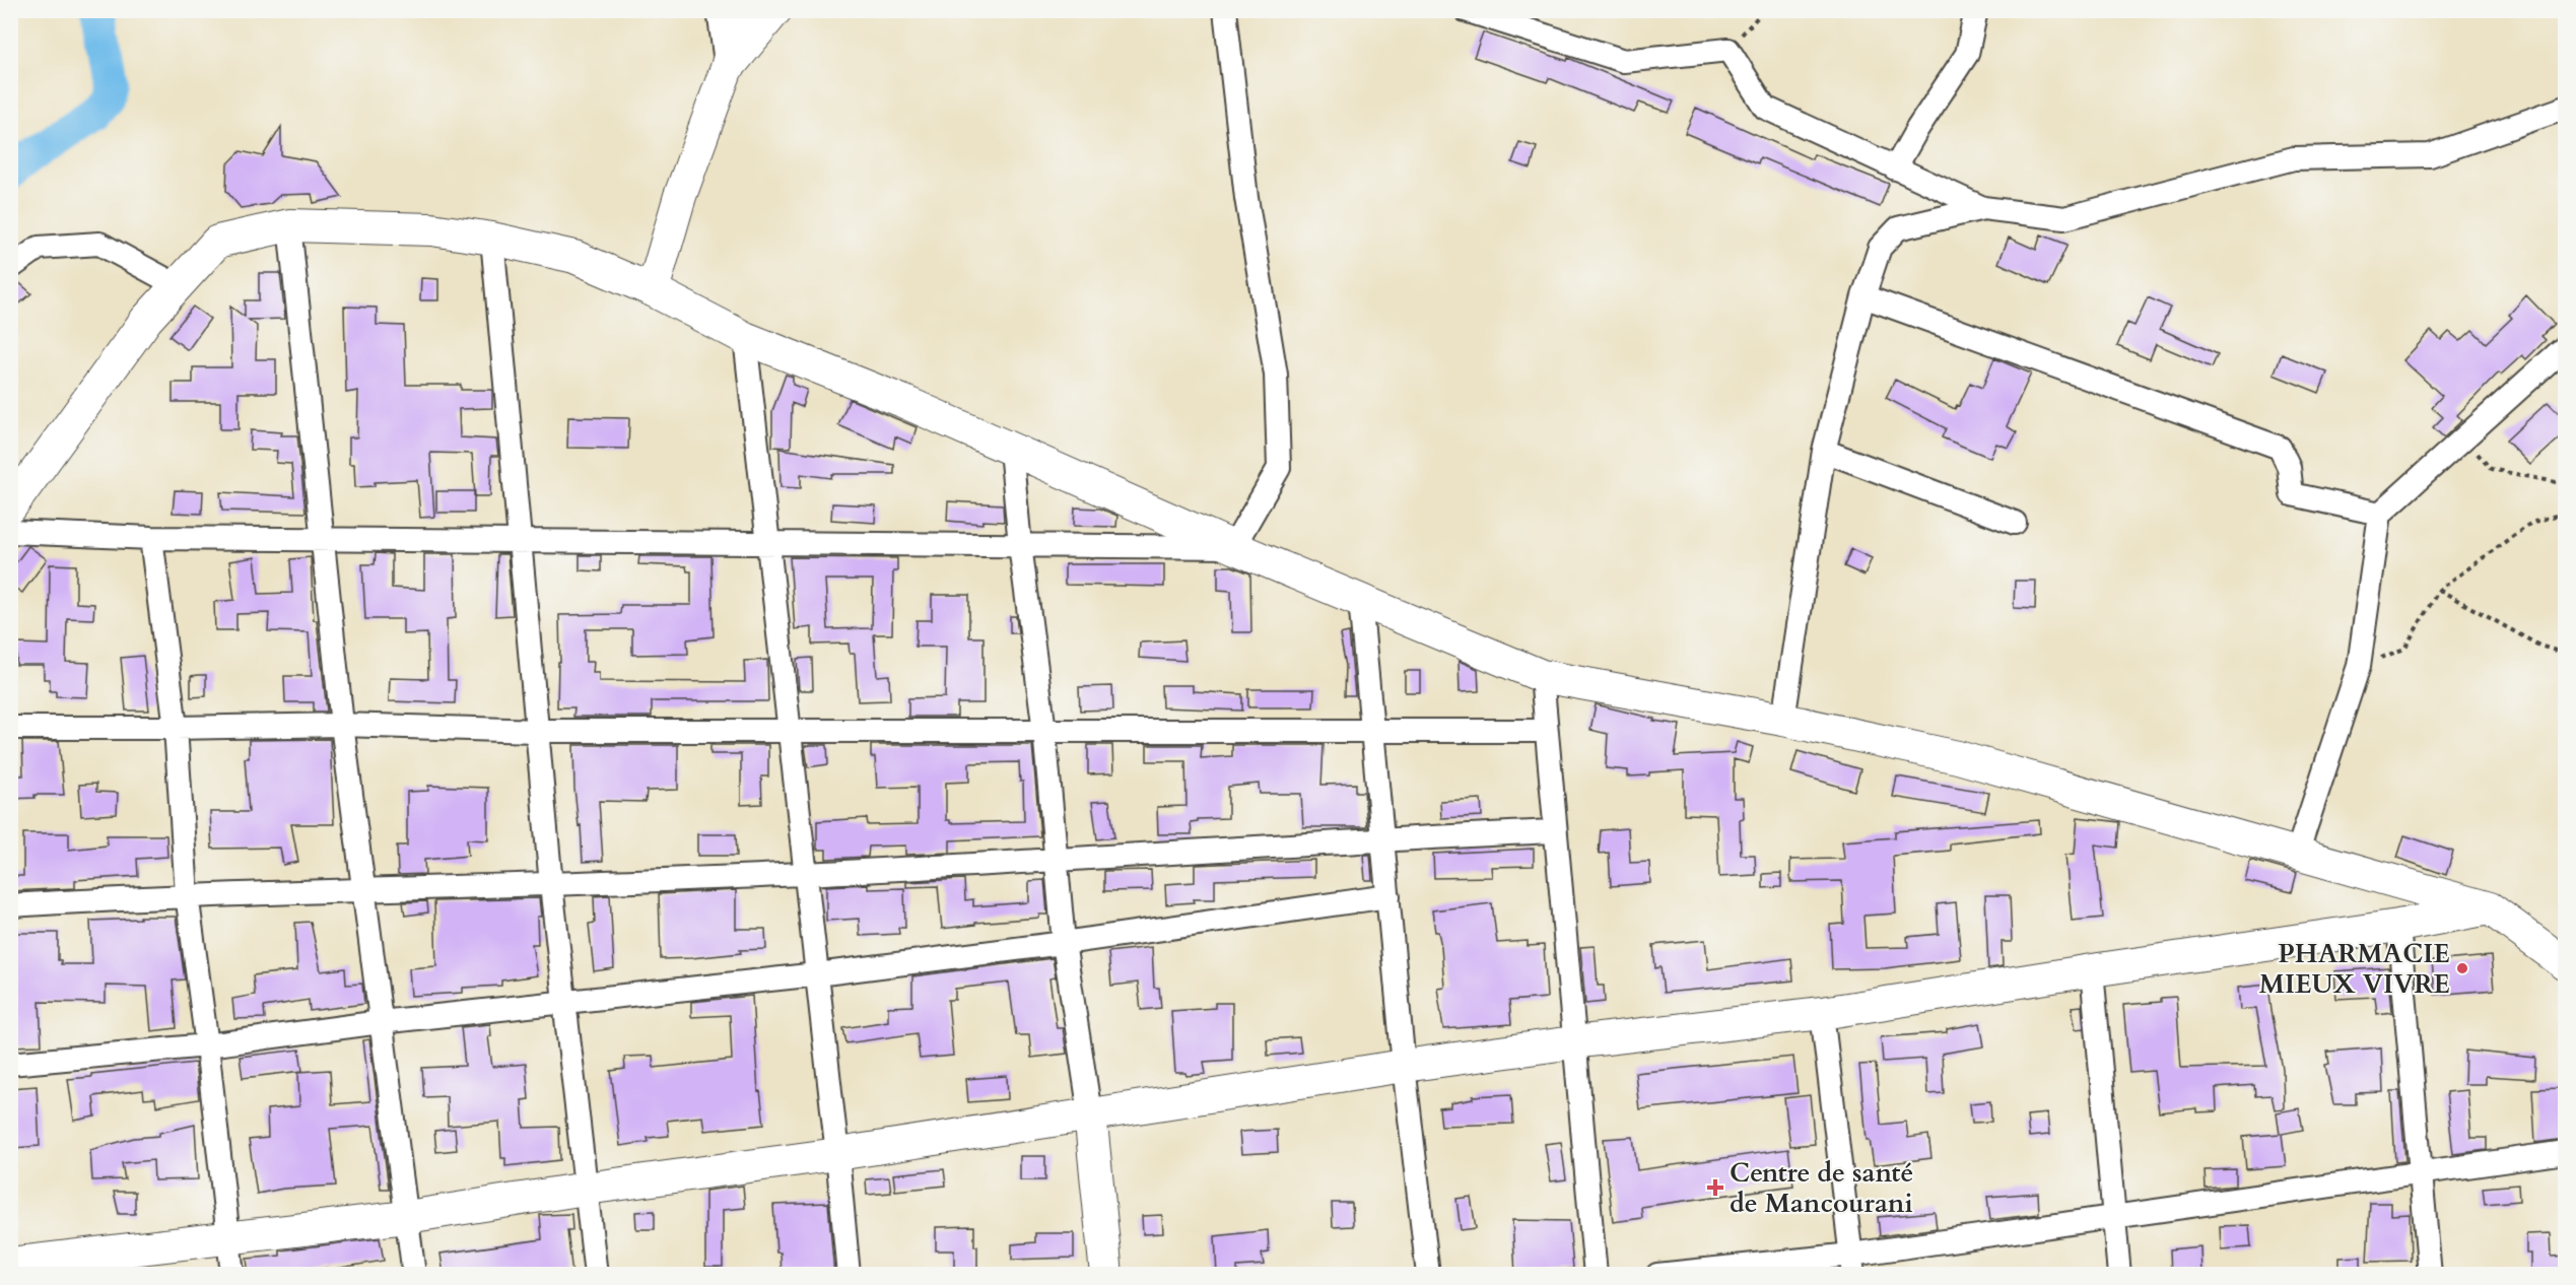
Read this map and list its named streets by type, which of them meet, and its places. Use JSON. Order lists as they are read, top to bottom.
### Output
{
  "places": {
    "other": ["PHARMACIE MIEUX VIVRE"],
    "health": ["Centre de santé de Mancourani"]
  }
}
